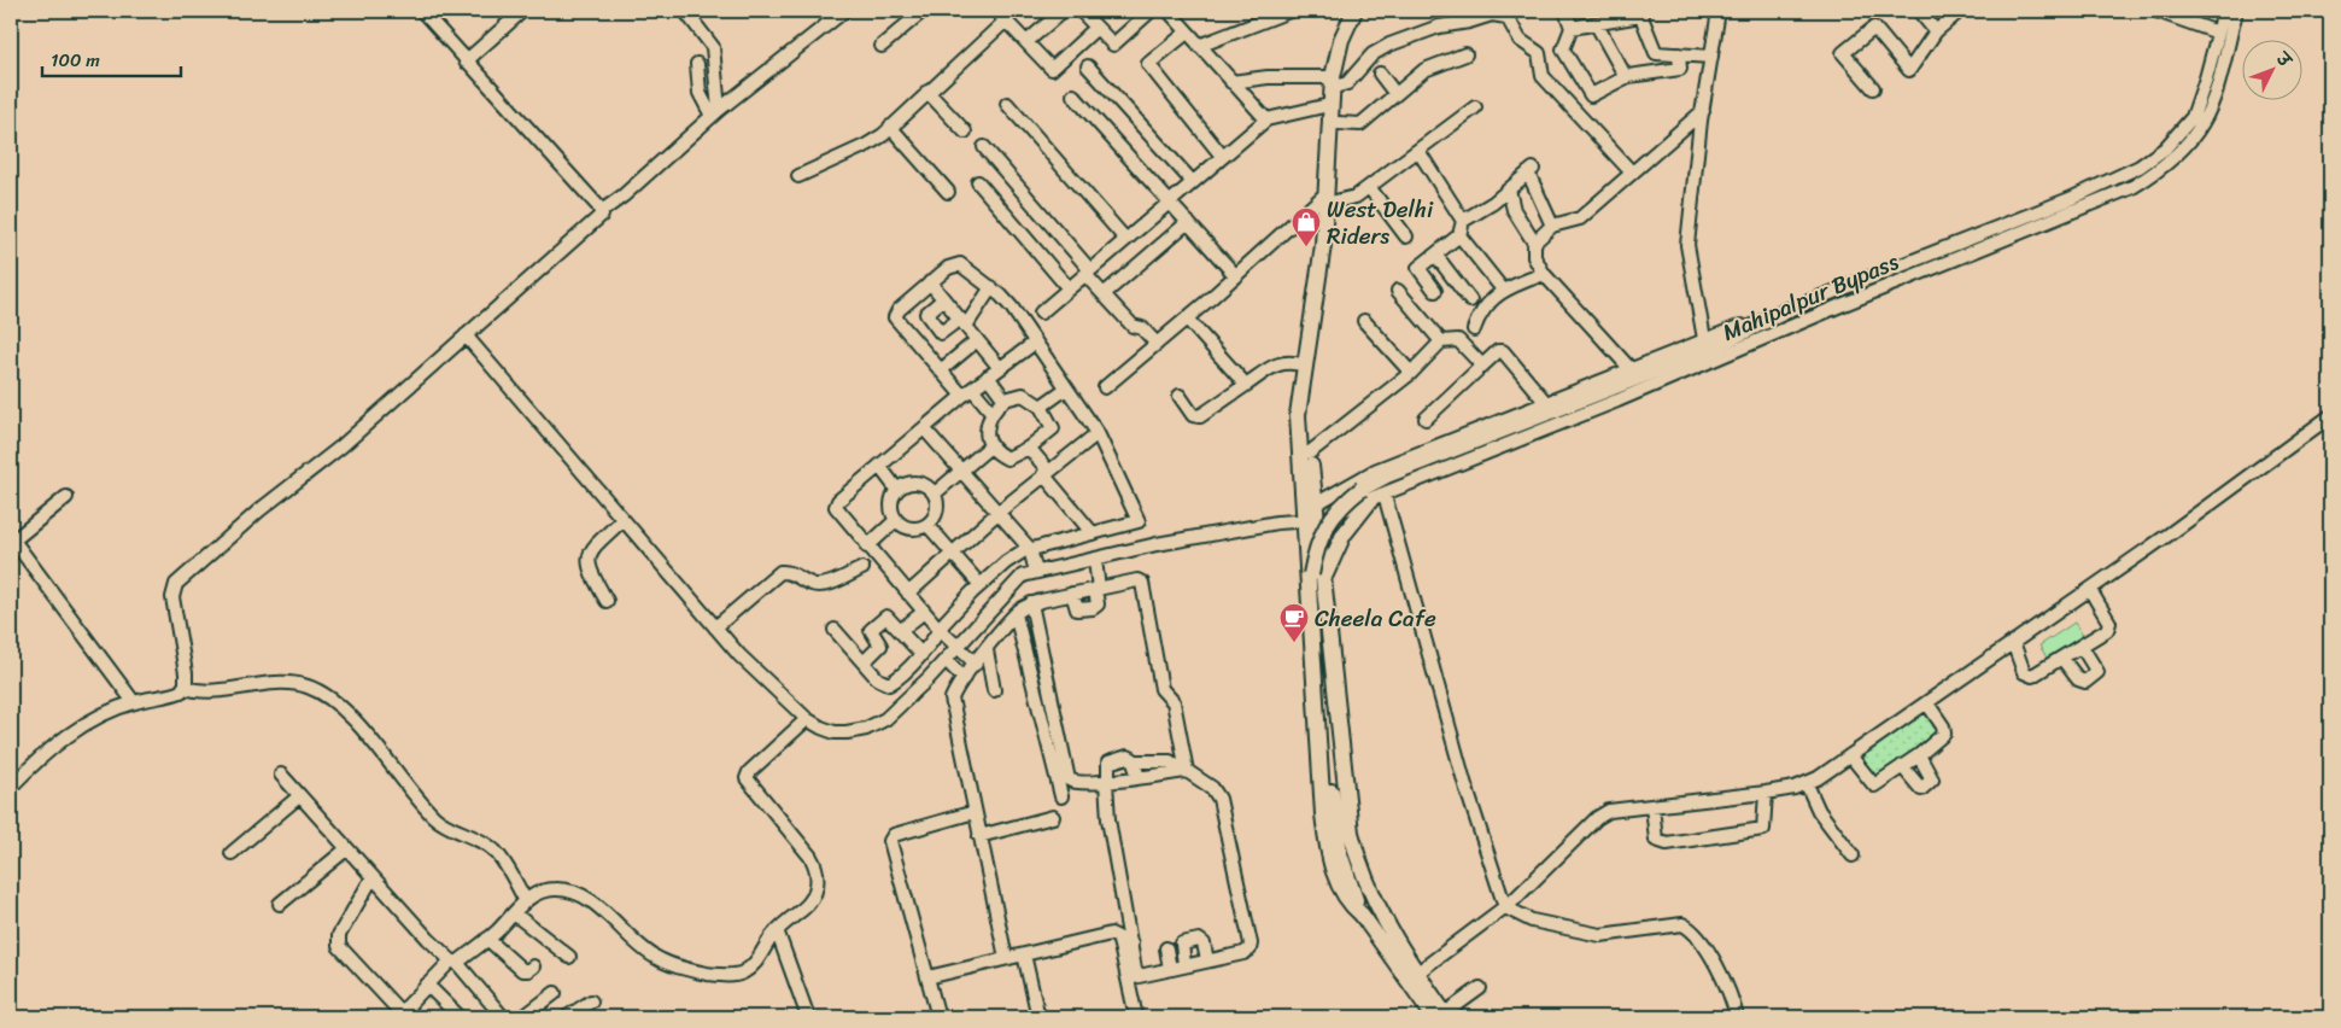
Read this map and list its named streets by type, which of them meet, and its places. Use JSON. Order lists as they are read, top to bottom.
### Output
{
  "streets": {
    "street": ["Mahipalpur Bypass"]
  },
  "places": {
    "shop": ["West Delhi Riders"],
    "cafe": ["Cheela Cafe"]
  },
  "scale_bar": "100 m",
  "north": "top right"
}
